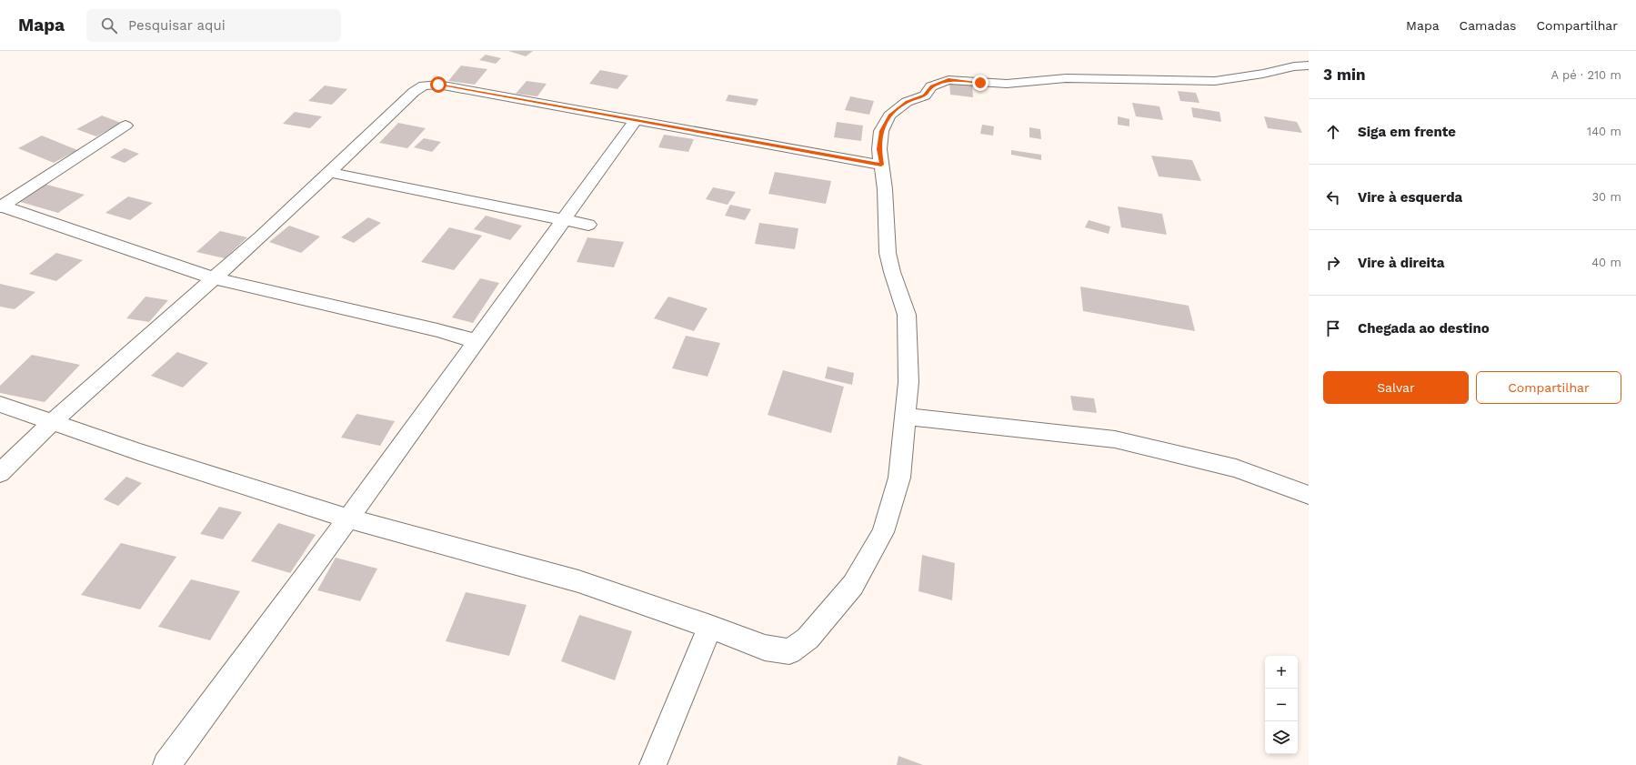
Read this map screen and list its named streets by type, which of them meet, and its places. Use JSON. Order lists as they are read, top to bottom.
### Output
{
  "page": {
    "header": "Mapa",
    "search": "Pesquisar aqui",
    "nav": ["Mapa", "Camadas", "Compartilhar"],
    "heading": ["3 min", "A pé · 210 m"],
    "list": [
      ["Siga em frente", "140 m"],
      ["Vire à esquerda", "30 m"],
      ["Vire à direita", "40 m"],
      "Chegada ao destino"
    ],
    "buttons": ["Salvar", "Compartilhar"],
    "map_buttons": ["+", "−"]
  }
}
